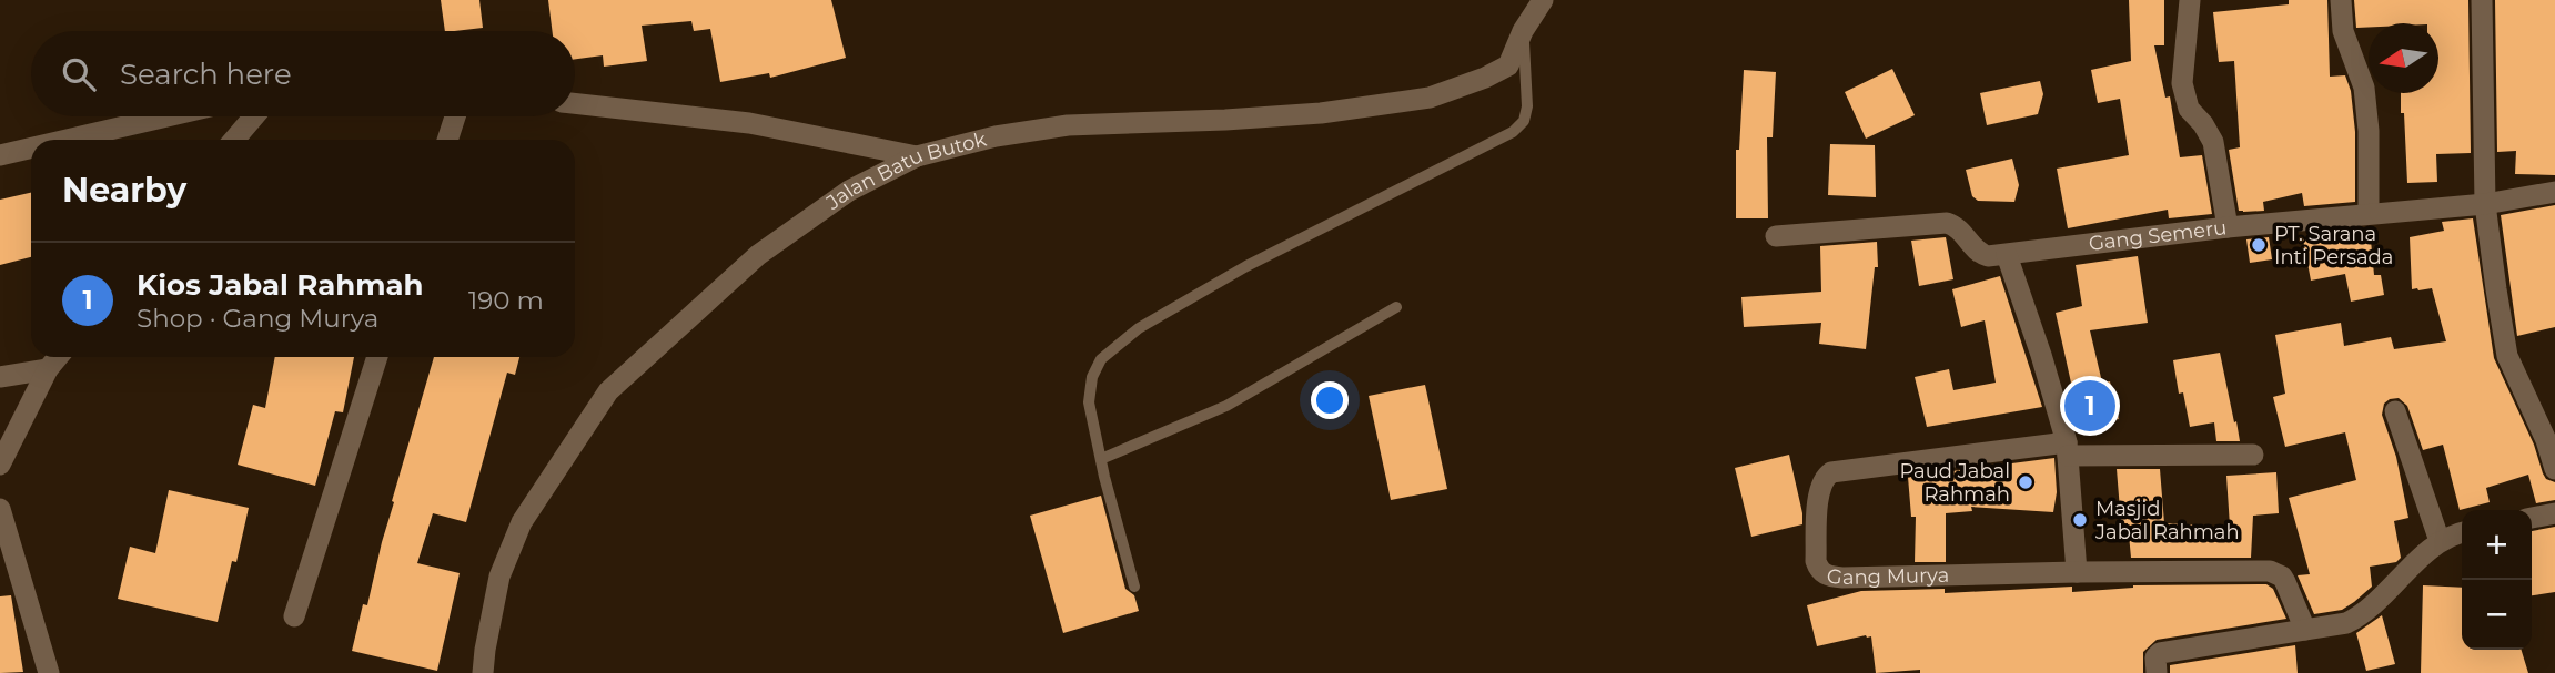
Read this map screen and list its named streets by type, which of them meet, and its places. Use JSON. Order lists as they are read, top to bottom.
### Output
{
  "streets": {
    "street": ["Jalan Batu Butok", "Gang Semeru", "Gang Murya"]
  },
  "places": ["PT. Sarana Inti Persada", "Paud Jabal Rahmah", "Masjid Jabal Rahmah"],
  "north": "left",
  "page": {
    "search": "Search here",
    "heading": "Nearby",
    "list": [
      {
        "mark": "1",
        "name": "Kios Jabal Rahmah",
        "note": "Shop · Gang Murya",
        "value": "190 m"
      }
    ],
    "pins": "1",
    "map_buttons": ["+", "−"]
  }
}
